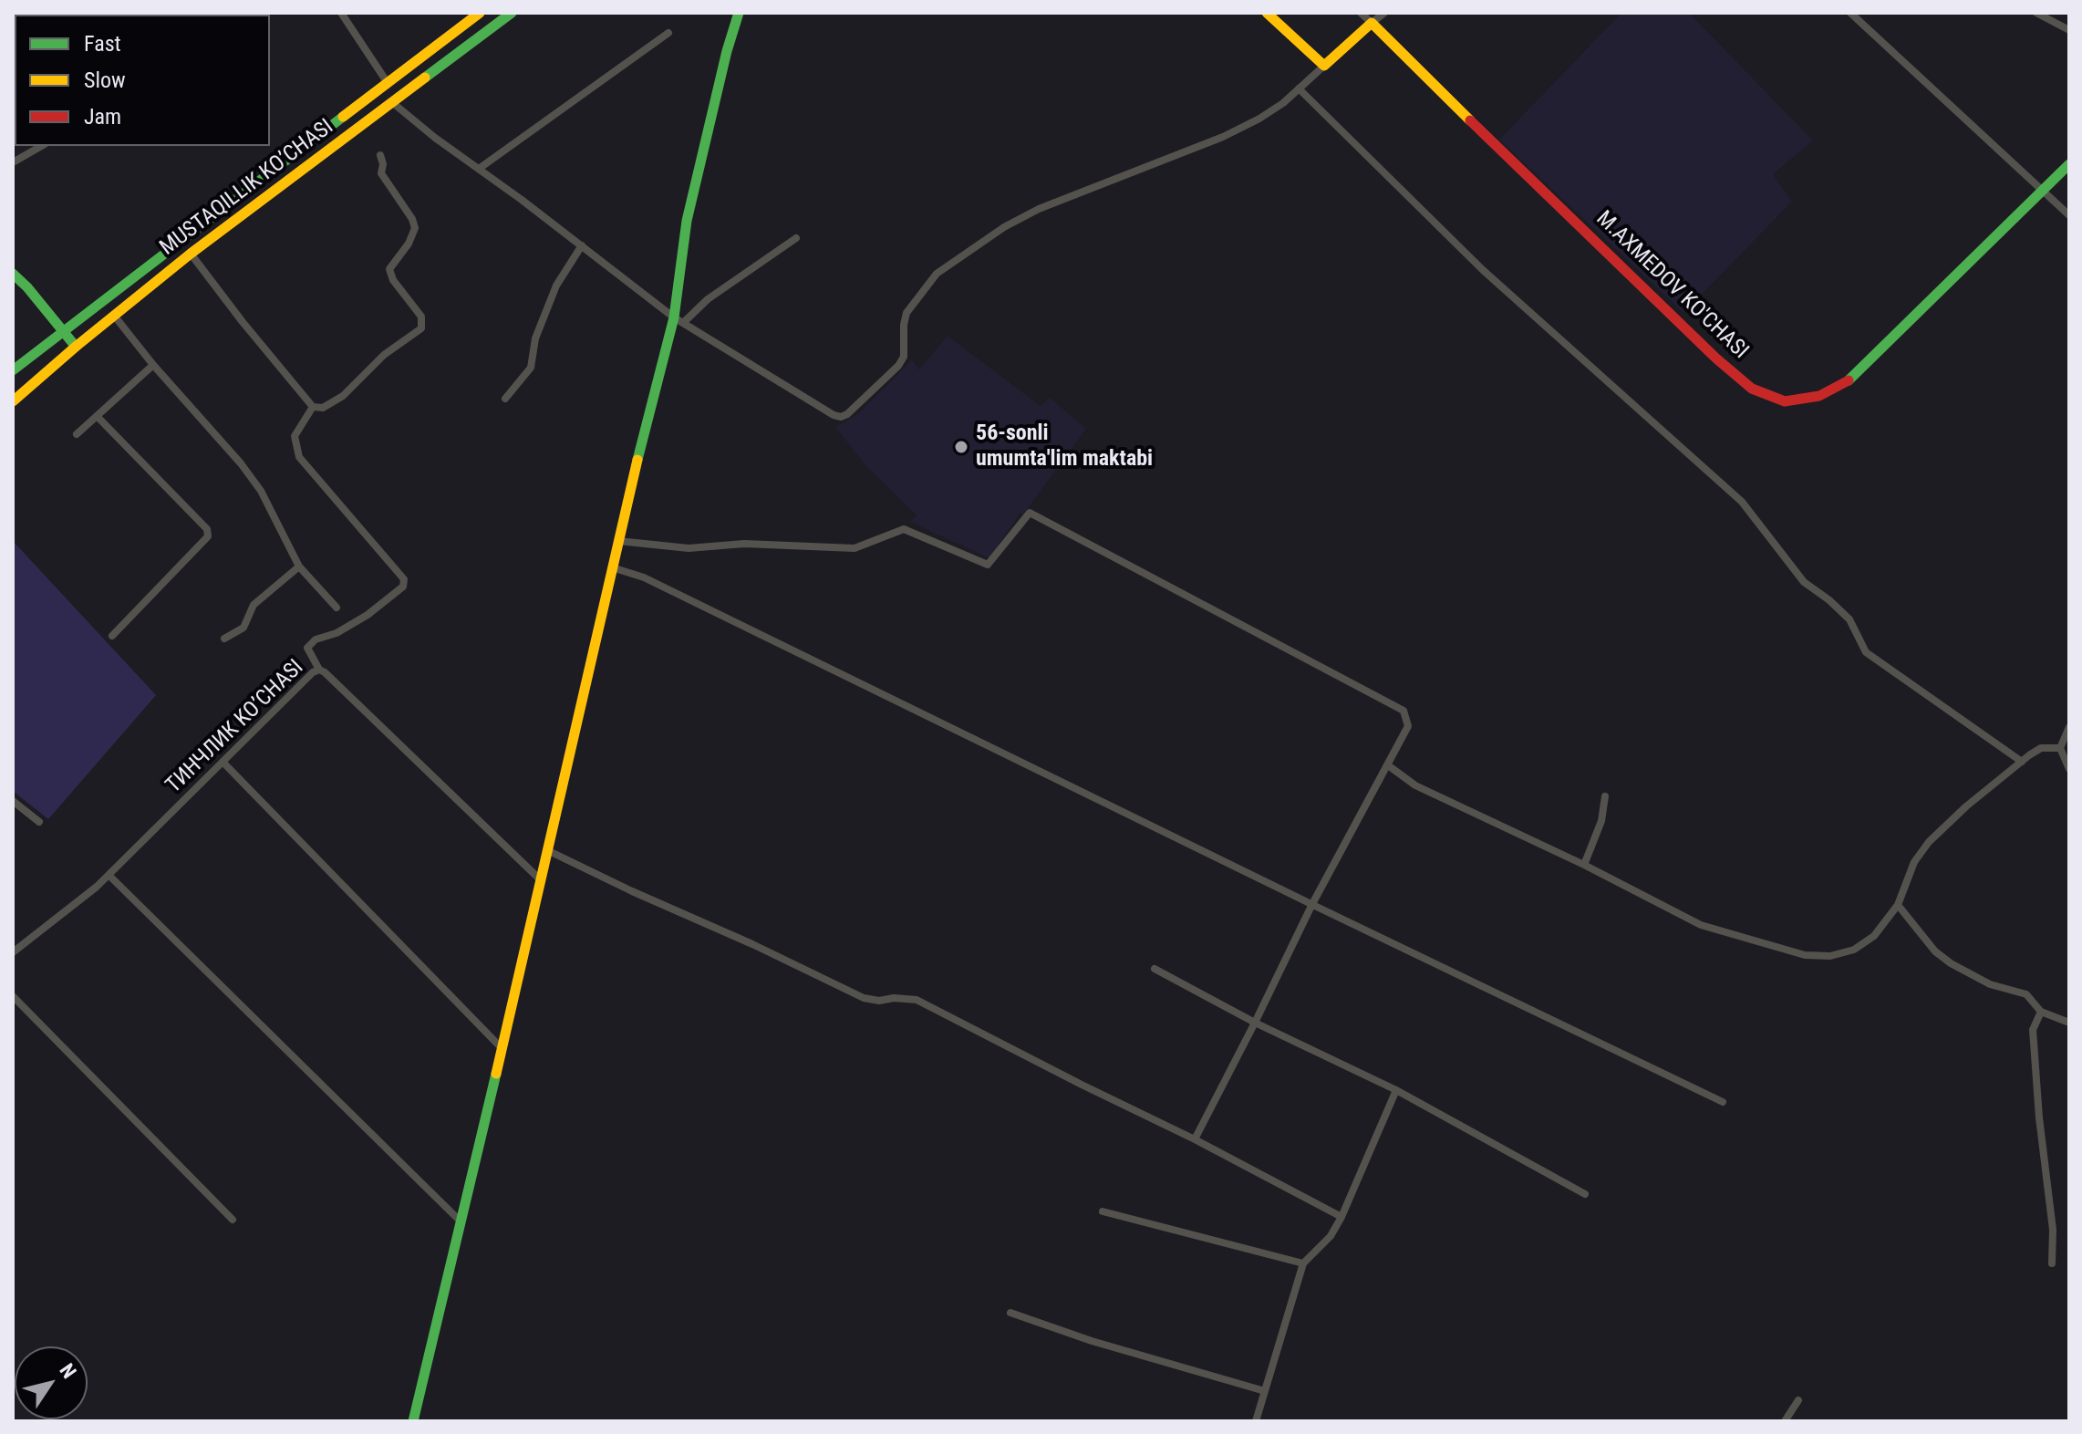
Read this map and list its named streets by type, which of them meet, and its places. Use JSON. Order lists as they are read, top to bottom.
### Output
{
  "streets": {
    "main road": ["MUSTAQILLIK KO’CHASI", "M.AXMEDOV KO'CHASI"],
    "street": ["ТИНЧЛИК KO’CHASI"]
  },
  "places": ["56-sonli umumta'lim maktabi"],
  "legend": ["Fast", "Slow", "Jam"],
  "north": "top right"
}
